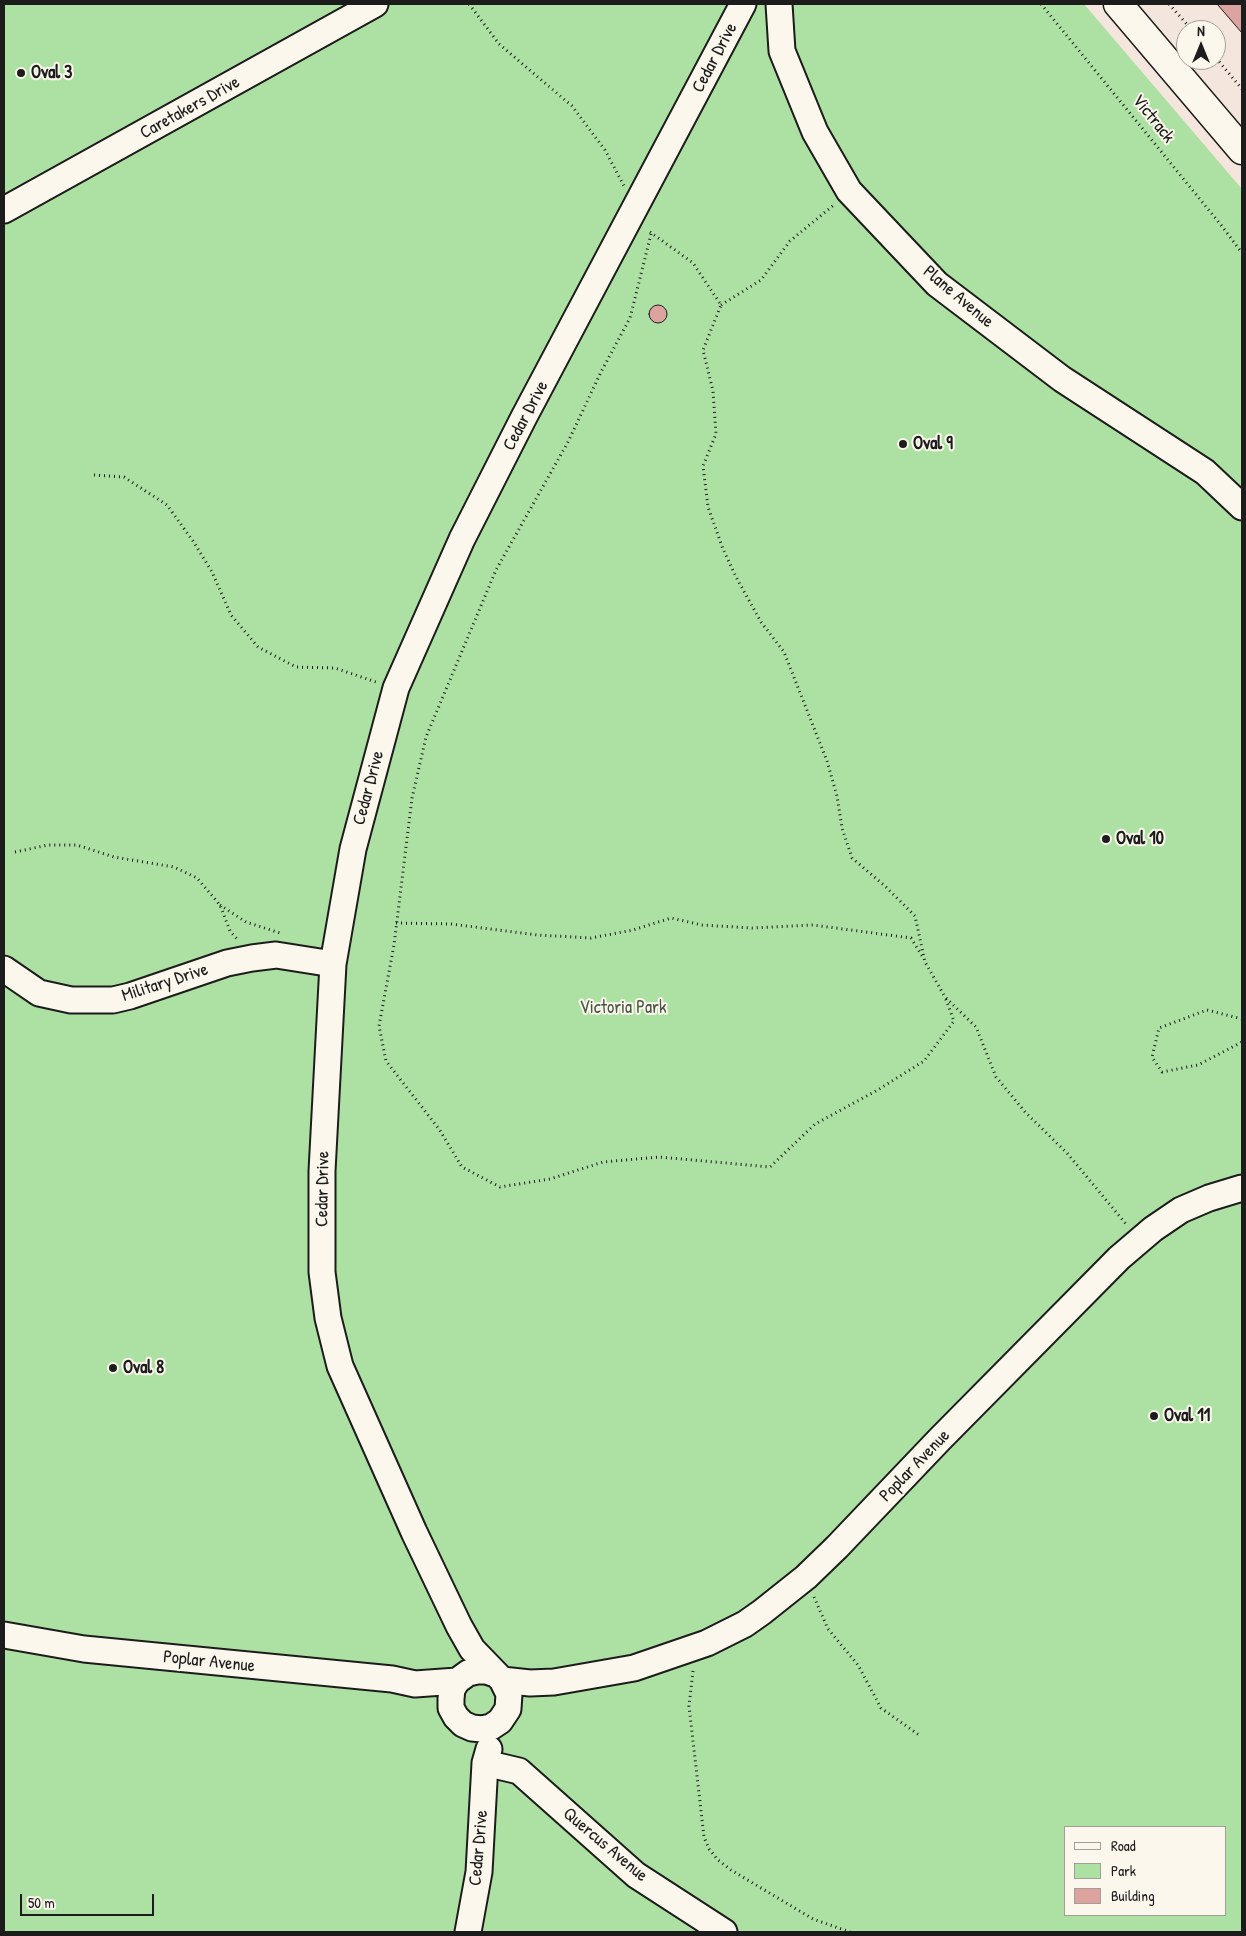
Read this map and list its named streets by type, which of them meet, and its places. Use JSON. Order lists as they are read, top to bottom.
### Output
{
  "streets": {
    "street": [
      "Cedar Drive",
      "Caretakers Drive",
      "Plane Avenue",
      "Military Drive",
      "Poplar Avenue",
      "Quercus Avenue"
    ],
    "path": ["Victrack"]
  },
  "crossings": [
    ["Cedar Drive", "Military Drive"],
    ["Cedar Drive", "Poplar Avenue"],
    ["Cedar Drive", "Quercus Avenue"]
  ],
  "parks": ["Victoria Park"],
  "places": [
    "Oval 3",
    "Oval 9",
    "Oval 10",
    "Oval 8",
    "Oval 11"
  ],
  "legend": ["Road", "Park", "Building"],
  "scale_bar": "50 m",
  "north": "top"
}
